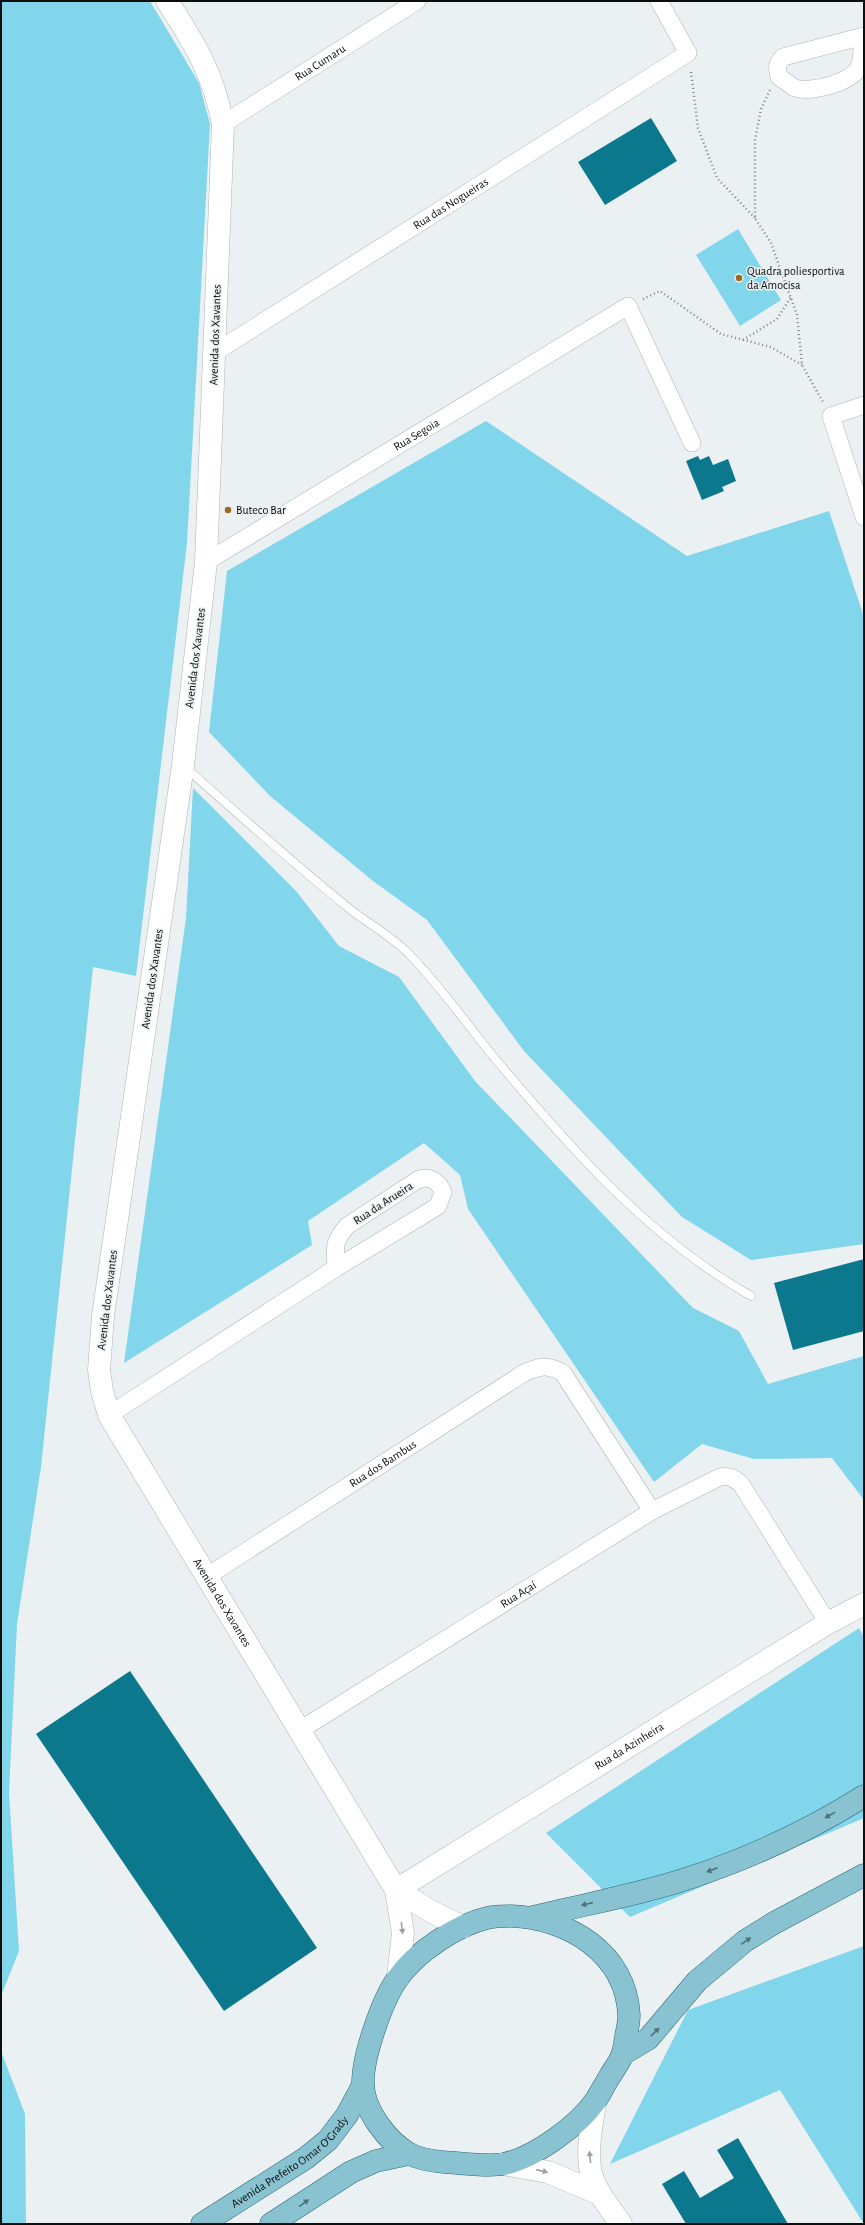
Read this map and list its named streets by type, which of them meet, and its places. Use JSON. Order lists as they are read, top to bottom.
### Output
{
  "streets": {
    "main road": ["Avenida dos Xavantes", "Rua da Azinheira", "Avenida Prefeito Omar O'Grady"],
    "street": [
      "Rua Cumaru",
      "Rua das Nogueiras",
      "Rua Segoia",
      "Rua da Arueira",
      "Rua dos Bambus",
      "Rua Açaí"
    ]
  },
  "crossings": [
    ["Rua Cumaru", "Avenida dos Xavantes"],
    ["Rua das Nogueiras", "Avenida dos Xavantes"],
    ["Avenida dos Xavantes", "Rua Segoia"],
    ["Avenida dos Xavantes", "Rua da Arueira"],
    ["Avenida dos Xavantes", "Rua dos Bambus"],
    ["Avenida dos Xavantes", "Rua Açaí"],
    ["Avenida dos Xavantes", "Rua da Azinheira"],
    ["Rua dos Bambus", "Rua Açaí"],
    ["Rua Açaí", "Rua da Azinheira"]
  ],
  "places": ["Quadra poliesportiva da Amocisa", "Buteco Bar"]
}
